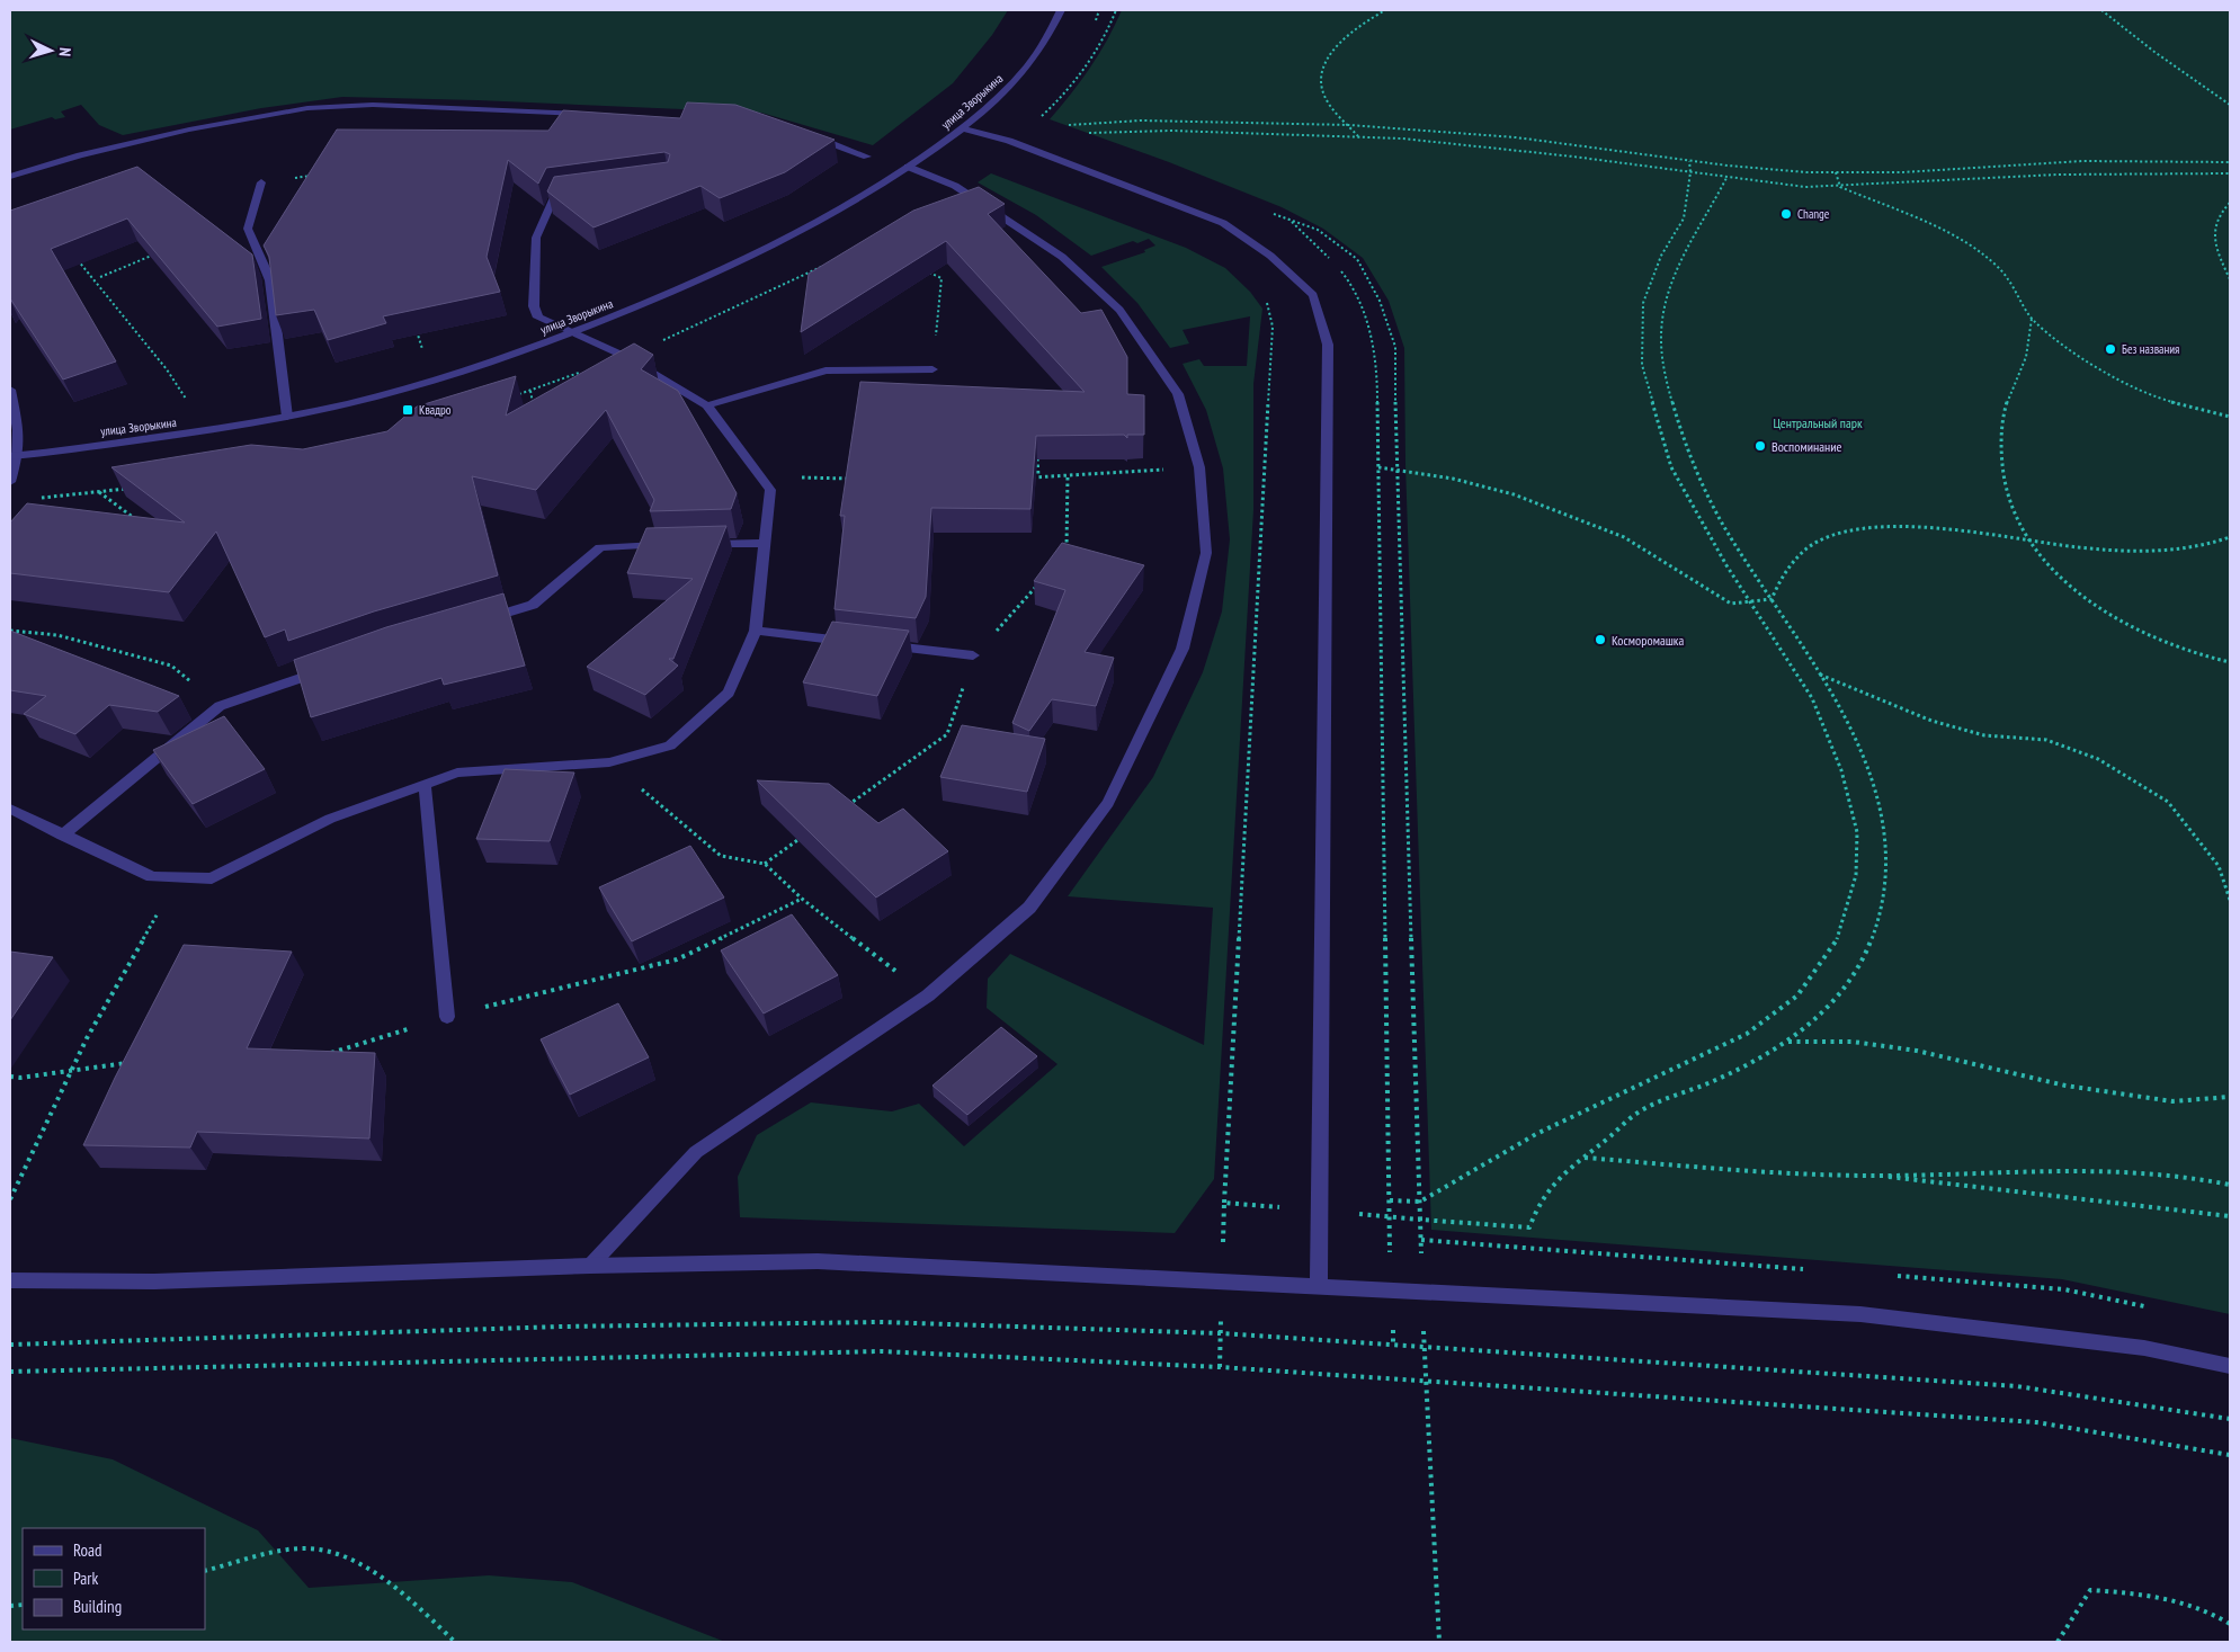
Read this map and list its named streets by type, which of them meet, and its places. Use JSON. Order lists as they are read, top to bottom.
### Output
{
  "streets": {
    "street": ["улица Зворыкина"]
  },
  "parks": ["Центральный парк"],
  "places": {
    "other": [
      "Change",
      "Без названия",
      "Воспоминание",
      "Косморомашка"
    ],
    "transit": ["Квадро"]
  },
  "legend": ["Road", "Park", "Building"],
  "north": "right"
}
